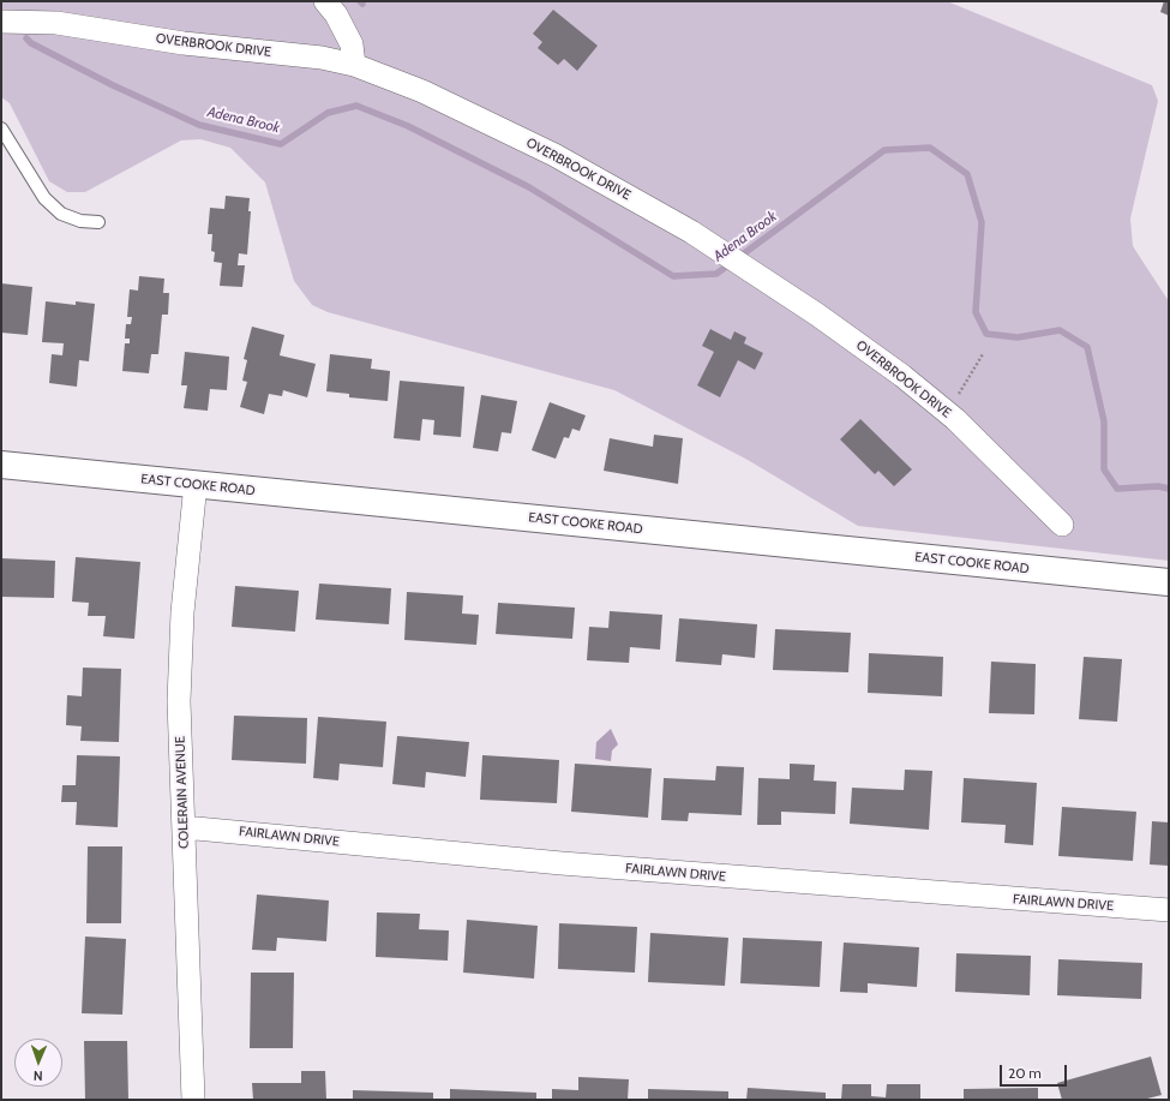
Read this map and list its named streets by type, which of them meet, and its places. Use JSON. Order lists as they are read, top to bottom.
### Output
{
  "streets": {
    "main road": ["EAST COOKE ROAD"],
    "street": ["OVERBROOK DRIVE", "COLERAIN AVENUE", "FAIRLAWN DRIVE"]
  },
  "crossings": [
    ["EAST COOKE ROAD", "COLERAIN AVENUE"],
    ["COLERAIN AVENUE", "FAIRLAWN DRIVE"]
  ],
  "water": ["Adena Brook"],
  "scale_bar": "20 m",
  "north": "bottom"
}
